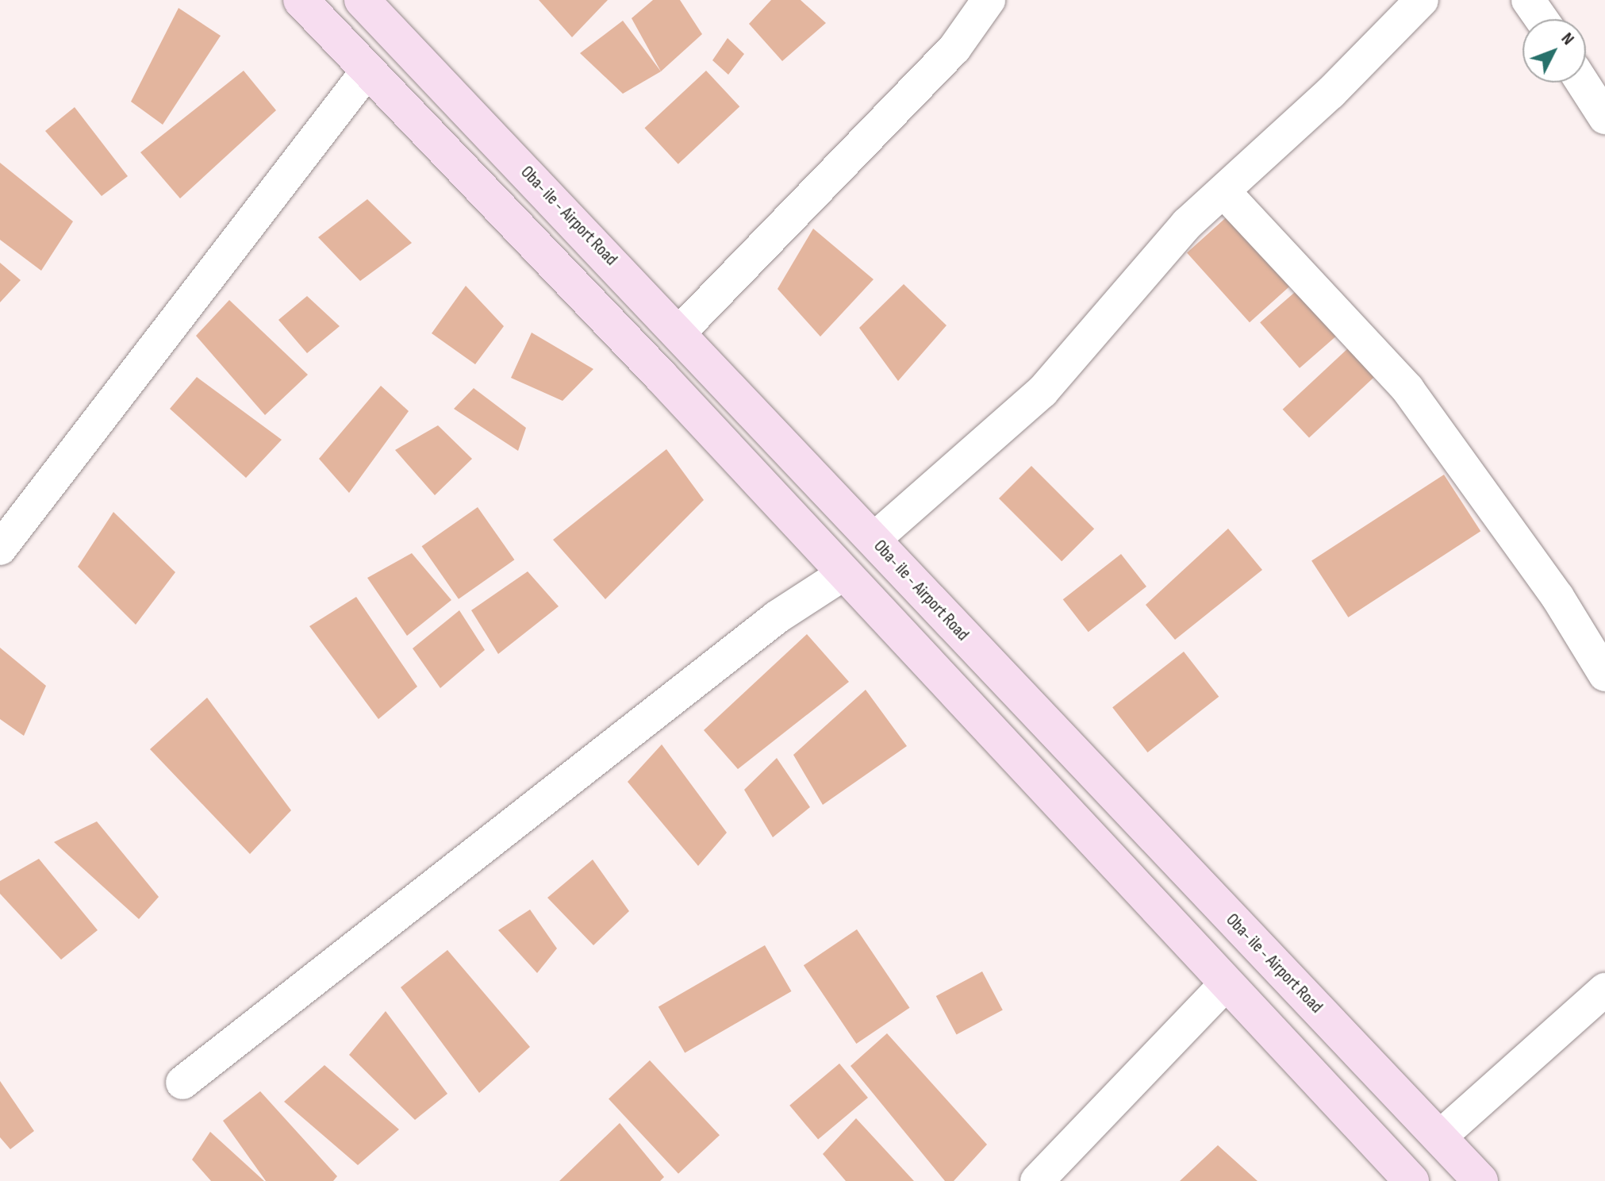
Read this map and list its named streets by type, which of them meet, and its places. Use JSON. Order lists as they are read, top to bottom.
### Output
{
  "streets": {
    "main road": ["Oba- ile - Airport Road"]
  },
  "north": "top right"
}
